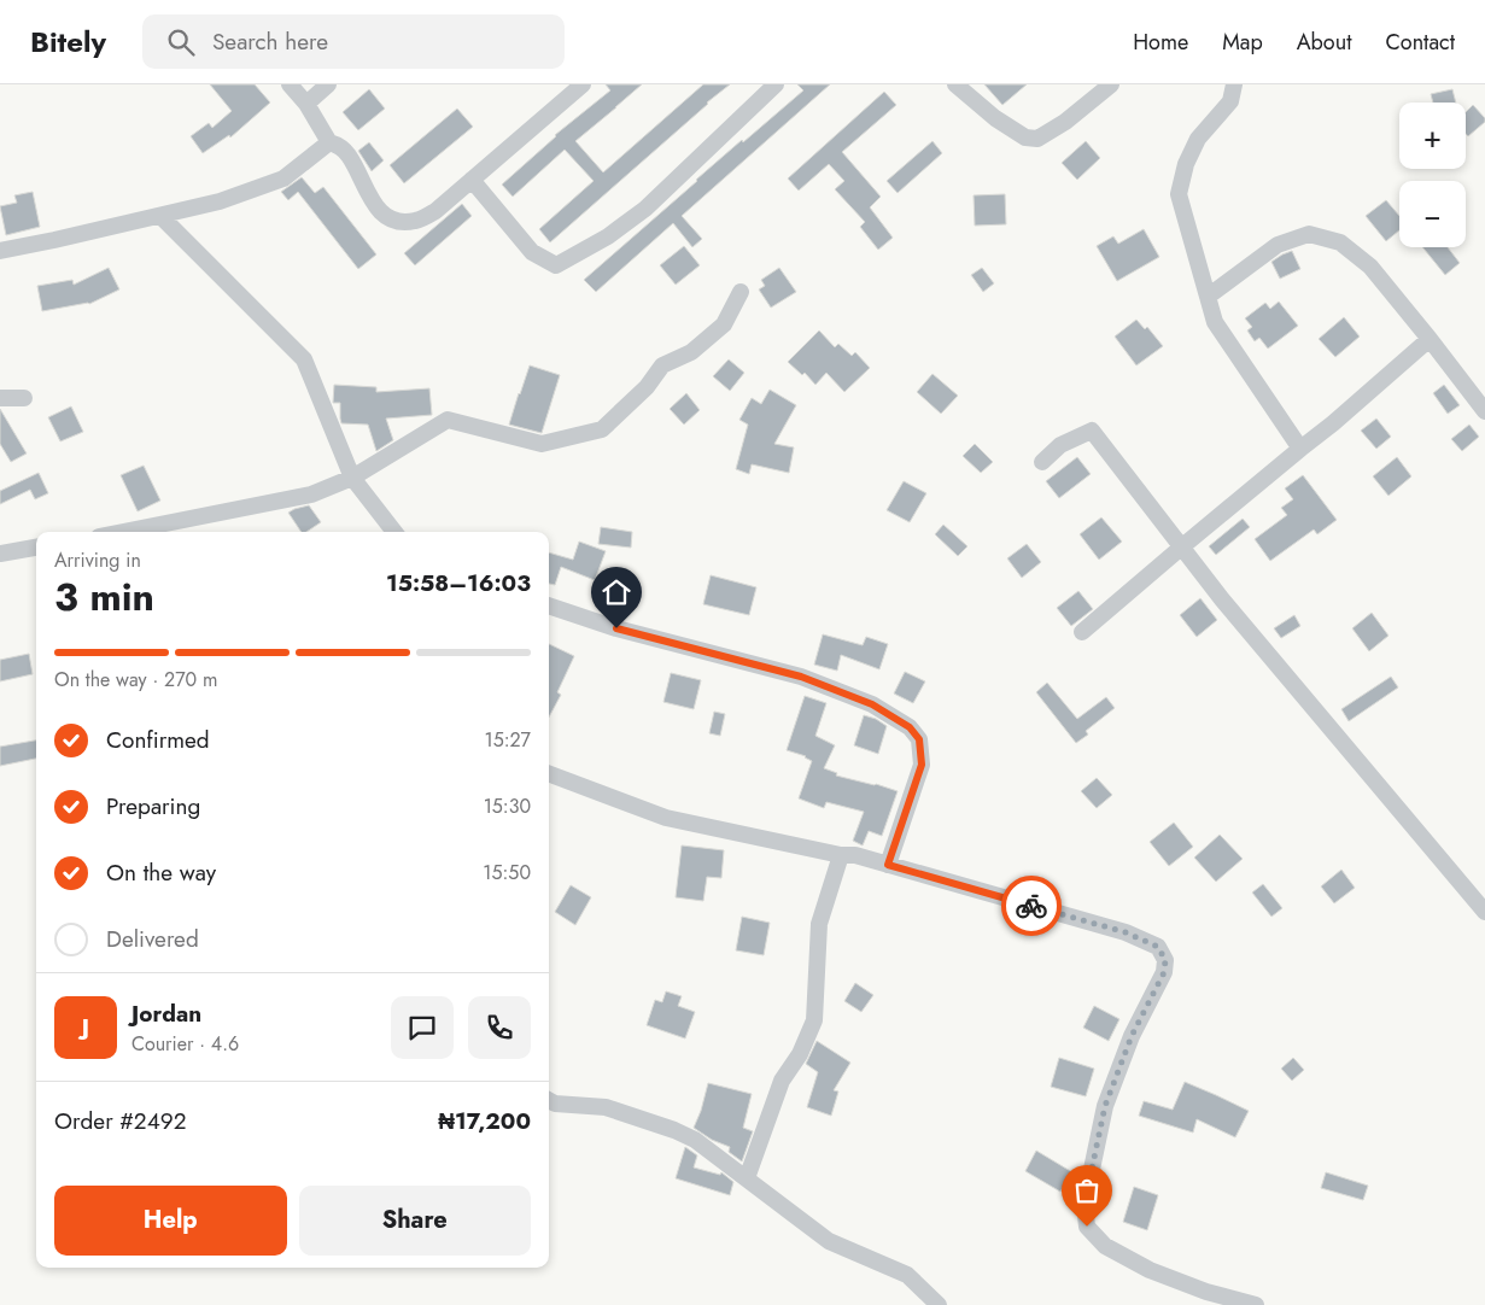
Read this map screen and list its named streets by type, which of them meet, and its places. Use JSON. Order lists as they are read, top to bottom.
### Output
{
  "page": {
    "header": "Bitely",
    "search": "Search here",
    "nav": [
      "Home",
      "Map",
      "About",
      "Contact"
    ],
    "map_buttons": ["+", "−"],
    "heading": ["3 min", "Arriving in", "15:58–16:03"],
    "panel": [
      "Jordan",
      "Courier · 4.6",
      "Order #2492",
      "₦17,200"
    ],
    "bar": "On the way · 270 m",
    "list": [
      ["Confirmed", "15:27"],
      ["Preparing", "15:30"],
      ["On the way", "15:50"],
      "Delivered"
    ],
    "round": "J",
    "buttons": ["Help", "Share"]
  }
}
